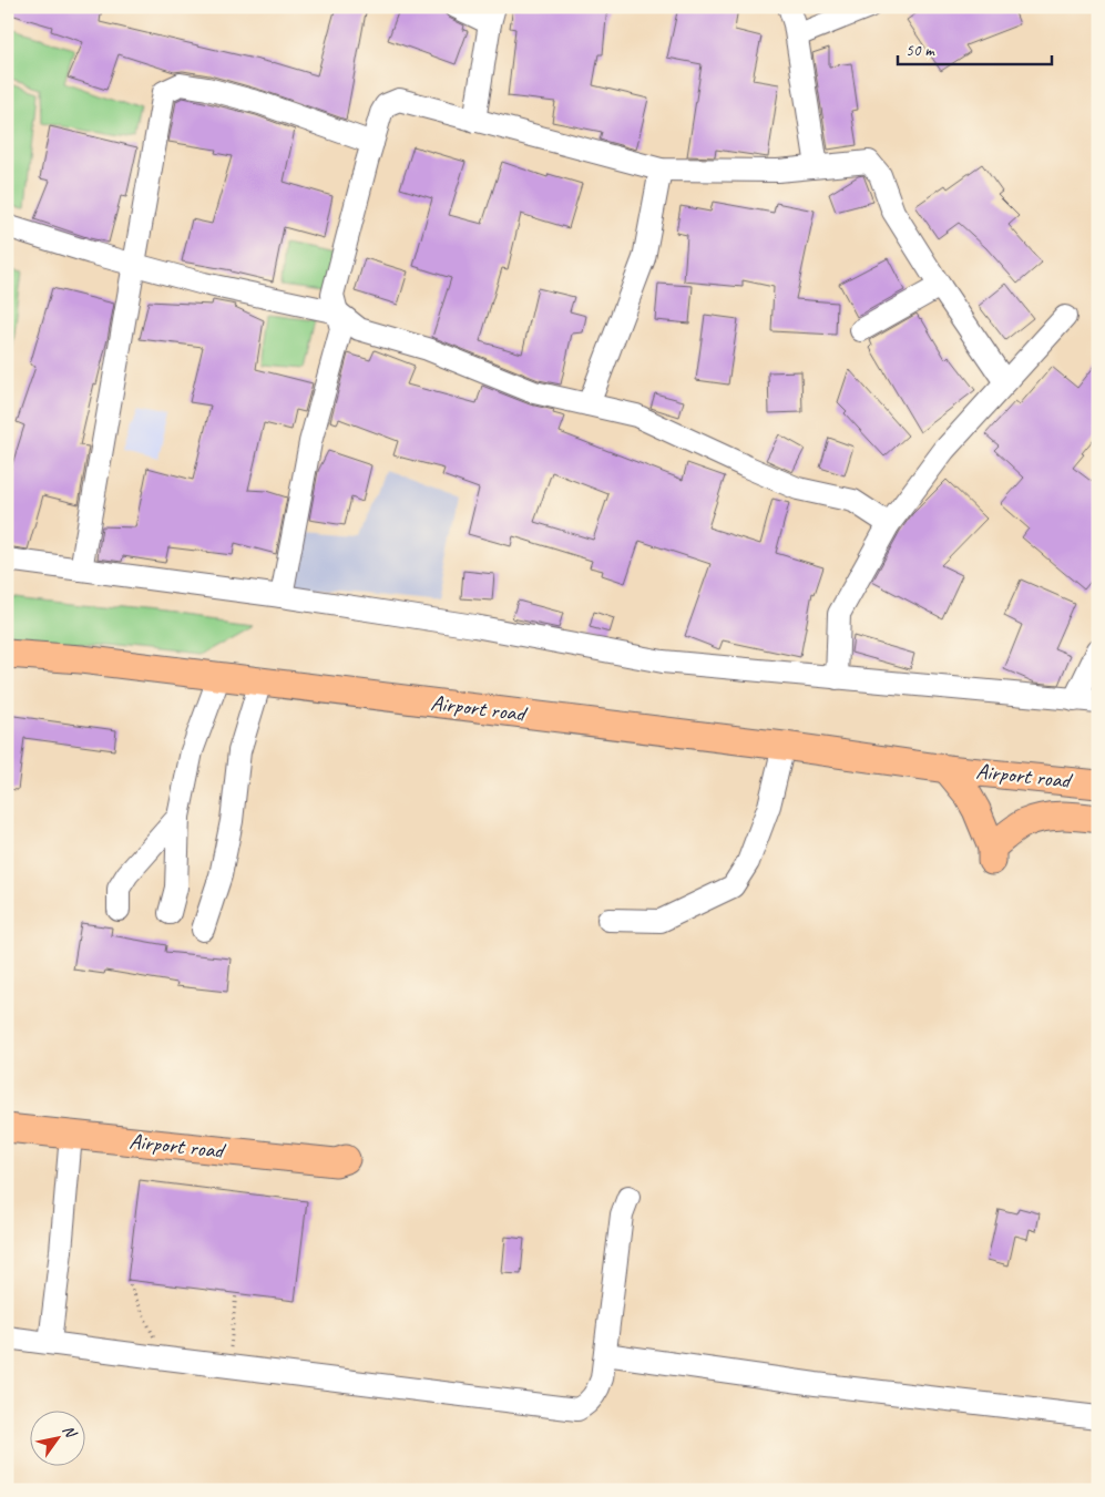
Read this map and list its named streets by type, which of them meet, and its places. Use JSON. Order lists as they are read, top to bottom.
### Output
{
  "streets": {
    "main road": ["Airport road"]
  },
  "scale_bar": "50 m",
  "north": "top right"
}
